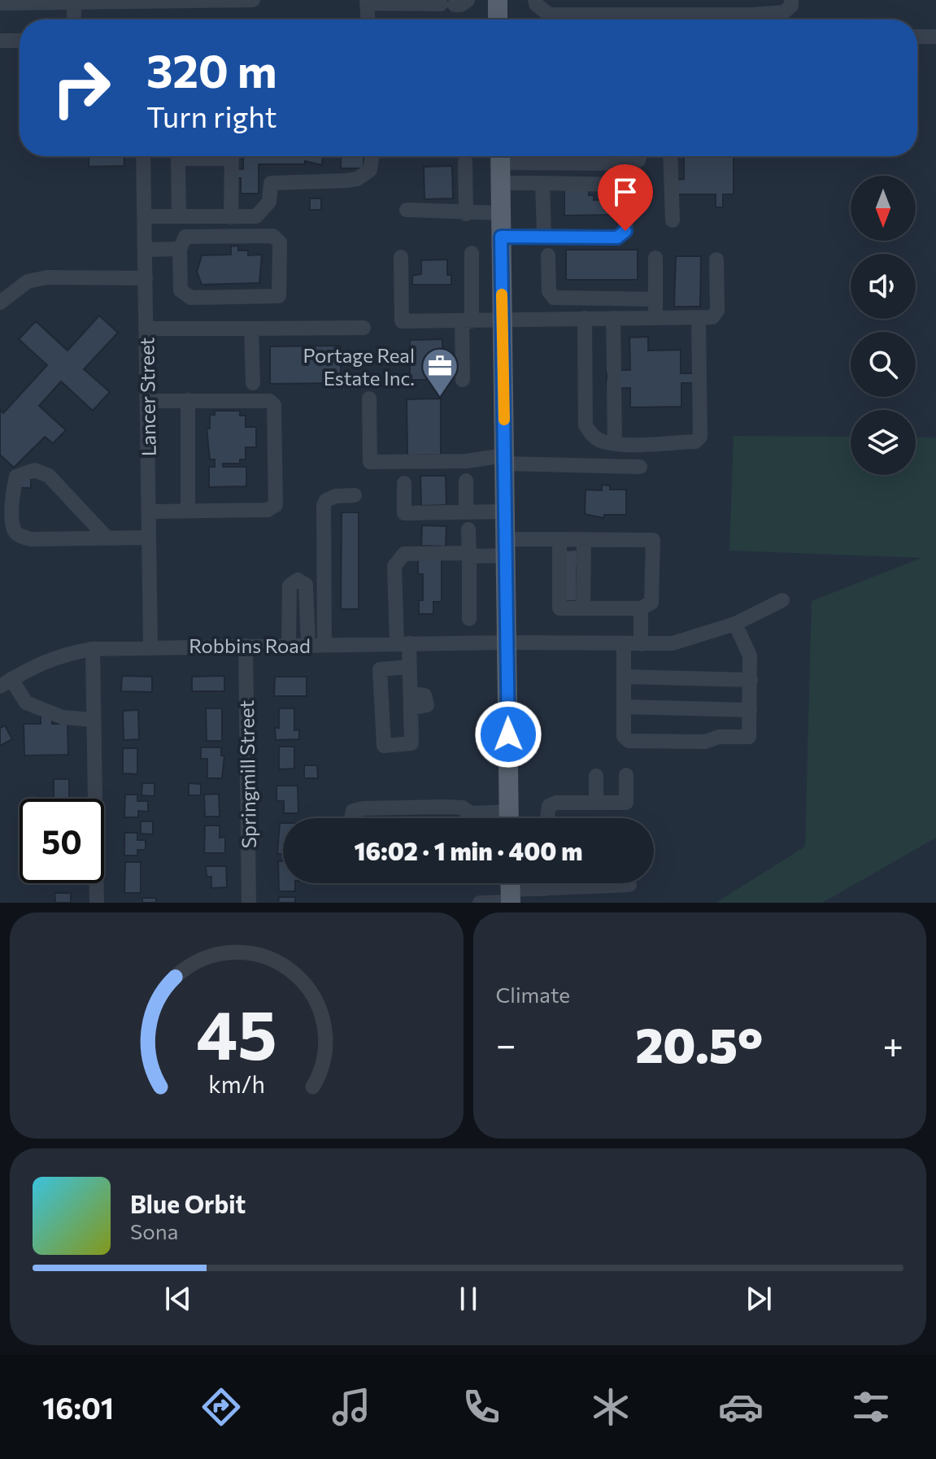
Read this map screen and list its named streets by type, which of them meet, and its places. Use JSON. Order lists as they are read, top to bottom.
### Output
{
  "streets": {
    "street": ["Lancer Street", "Robbins Road", "Springmill Street"]
  },
  "crossings": [
    ["Lancer Street", "Robbins Road"],
    ["Robbins Road", "Springmill Street"]
  ],
  "places": {
    "office": ["Portage Real Estate Inc."]
  },
  "north": "bottom",
  "page": {
    "turn": ["320 m", "Turn right"],
    "limit": "50",
    "trip": "16:02 · 1 min · 400 m",
    "tile": "Climate",
    "heat": ["−", "20.5°", "+"],
    "song": ["Blue Orbit", "Sona"],
    "tabs": "16:01",
    "gauge": ["45", "km/h"]
  }
}
